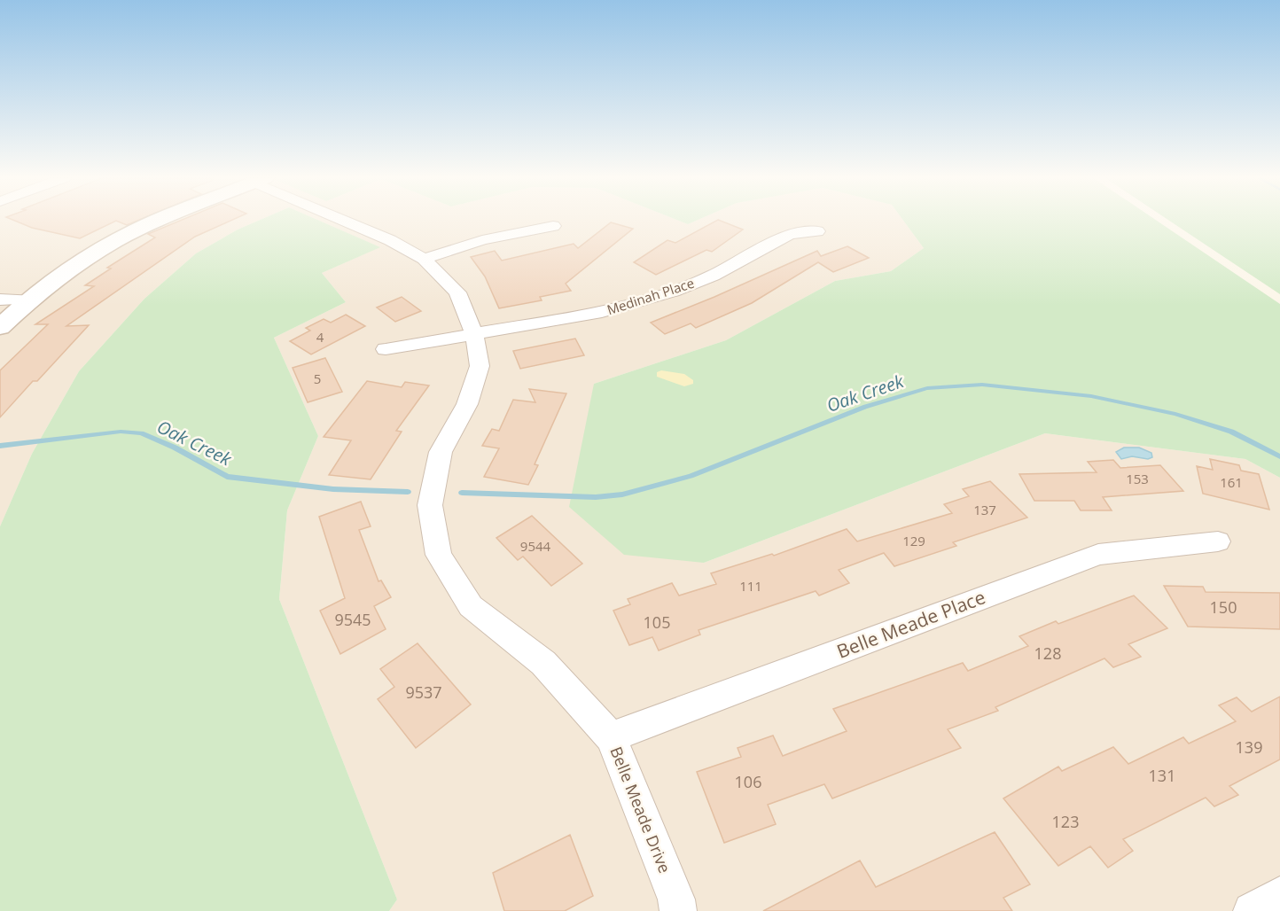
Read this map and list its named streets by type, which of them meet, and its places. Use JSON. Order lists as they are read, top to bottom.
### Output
{
  "streets": {
    "street": ["Medinah Place", "Belle Meade Place", "Belle Meade Drive"]
  },
  "crossings": [
    ["Medinah Place", "Belle Meade Drive"],
    ["Belle Meade Place", "Belle Meade Drive"]
  ],
  "water": ["Oak Creek"],
  "house_numbers": [
    "4",
    "5",
    "153",
    "161",
    "137",
    "129",
    "9544",
    "111",
    "150",
    "9545",
    "105",
    "128",
    "9537",
    "139",
    "131",
    "106",
    "123"
  ]
}
